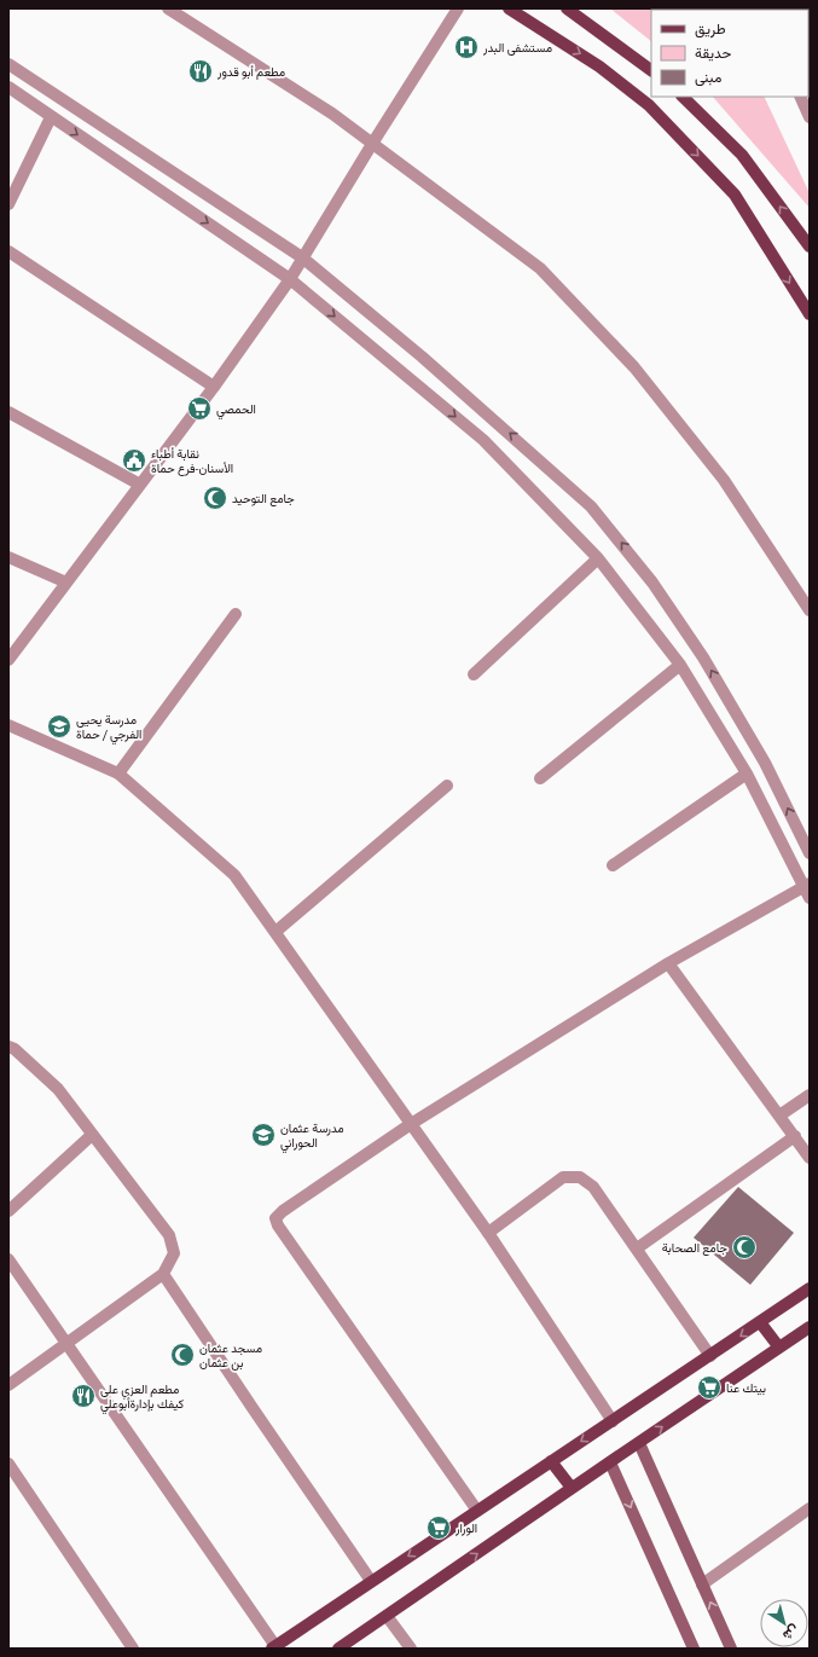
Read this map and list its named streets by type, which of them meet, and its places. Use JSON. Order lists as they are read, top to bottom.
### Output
{
  "places": {
    "hospital": ["مستشفى البدر"],
    "restaurant": ["مطعم أبو قدور", "مطعم العزي على كيفك بإدارةأبوعلي"],
    "supermarket": ["الحمصي", "بيتك عنا", "الورار"],
    "public building": ["نقابة أطباء الأسنان-فرع حماة"],
    "mosque": ["جامع التوحيد", "جامع الصحابة", "مسجد عثمان بن عثمان"],
    "school or university": ["مدرسة يحيى الفرجي / حماة", "مدرسة عثمان الحوراني"]
  },
  "legend": ["طريق", "حديقة", "مبنى"],
  "north": "bottom right"
}
